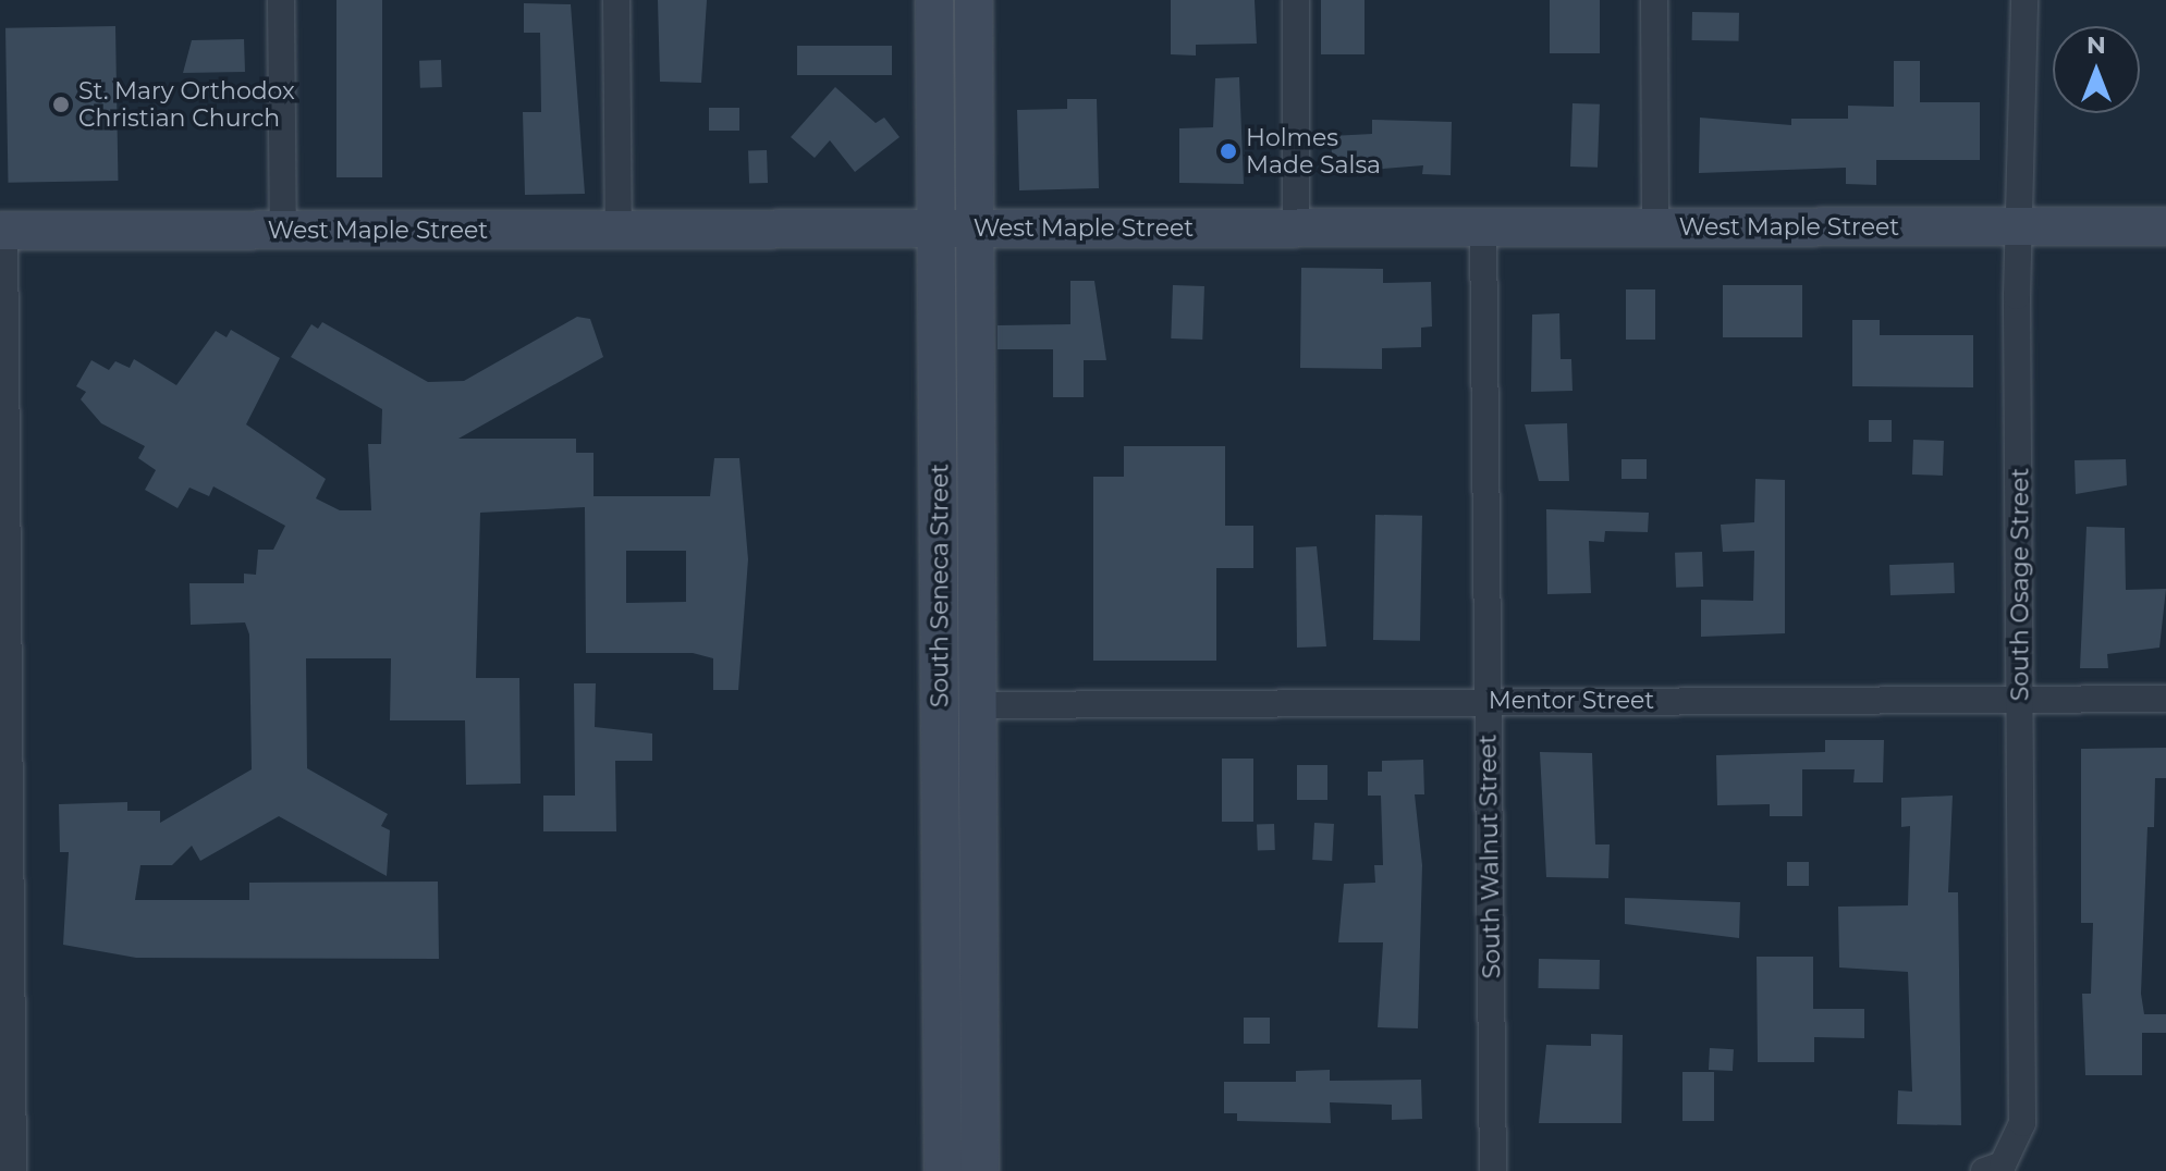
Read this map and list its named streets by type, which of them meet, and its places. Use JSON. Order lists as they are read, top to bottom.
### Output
{
  "streets": {
    "street": [
      "West Maple Street",
      "South Osage Street",
      "South Seneca Street",
      "Mentor Street",
      "South Walnut Street"
    ]
  },
  "crossings": [
    ["West Maple Street", "South Osage Street"],
    ["West Maple Street", "South Seneca Street"],
    ["West Maple Street", "South Walnut Street"],
    ["South Osage Street", "Mentor Street"],
    ["South Seneca Street", "Mentor Street"],
    ["Mentor Street", "South Walnut Street"]
  ],
  "places": ["St. Mary Orthodox Christian Church", "Holmes Made Salsa"],
  "north": "top"
}
